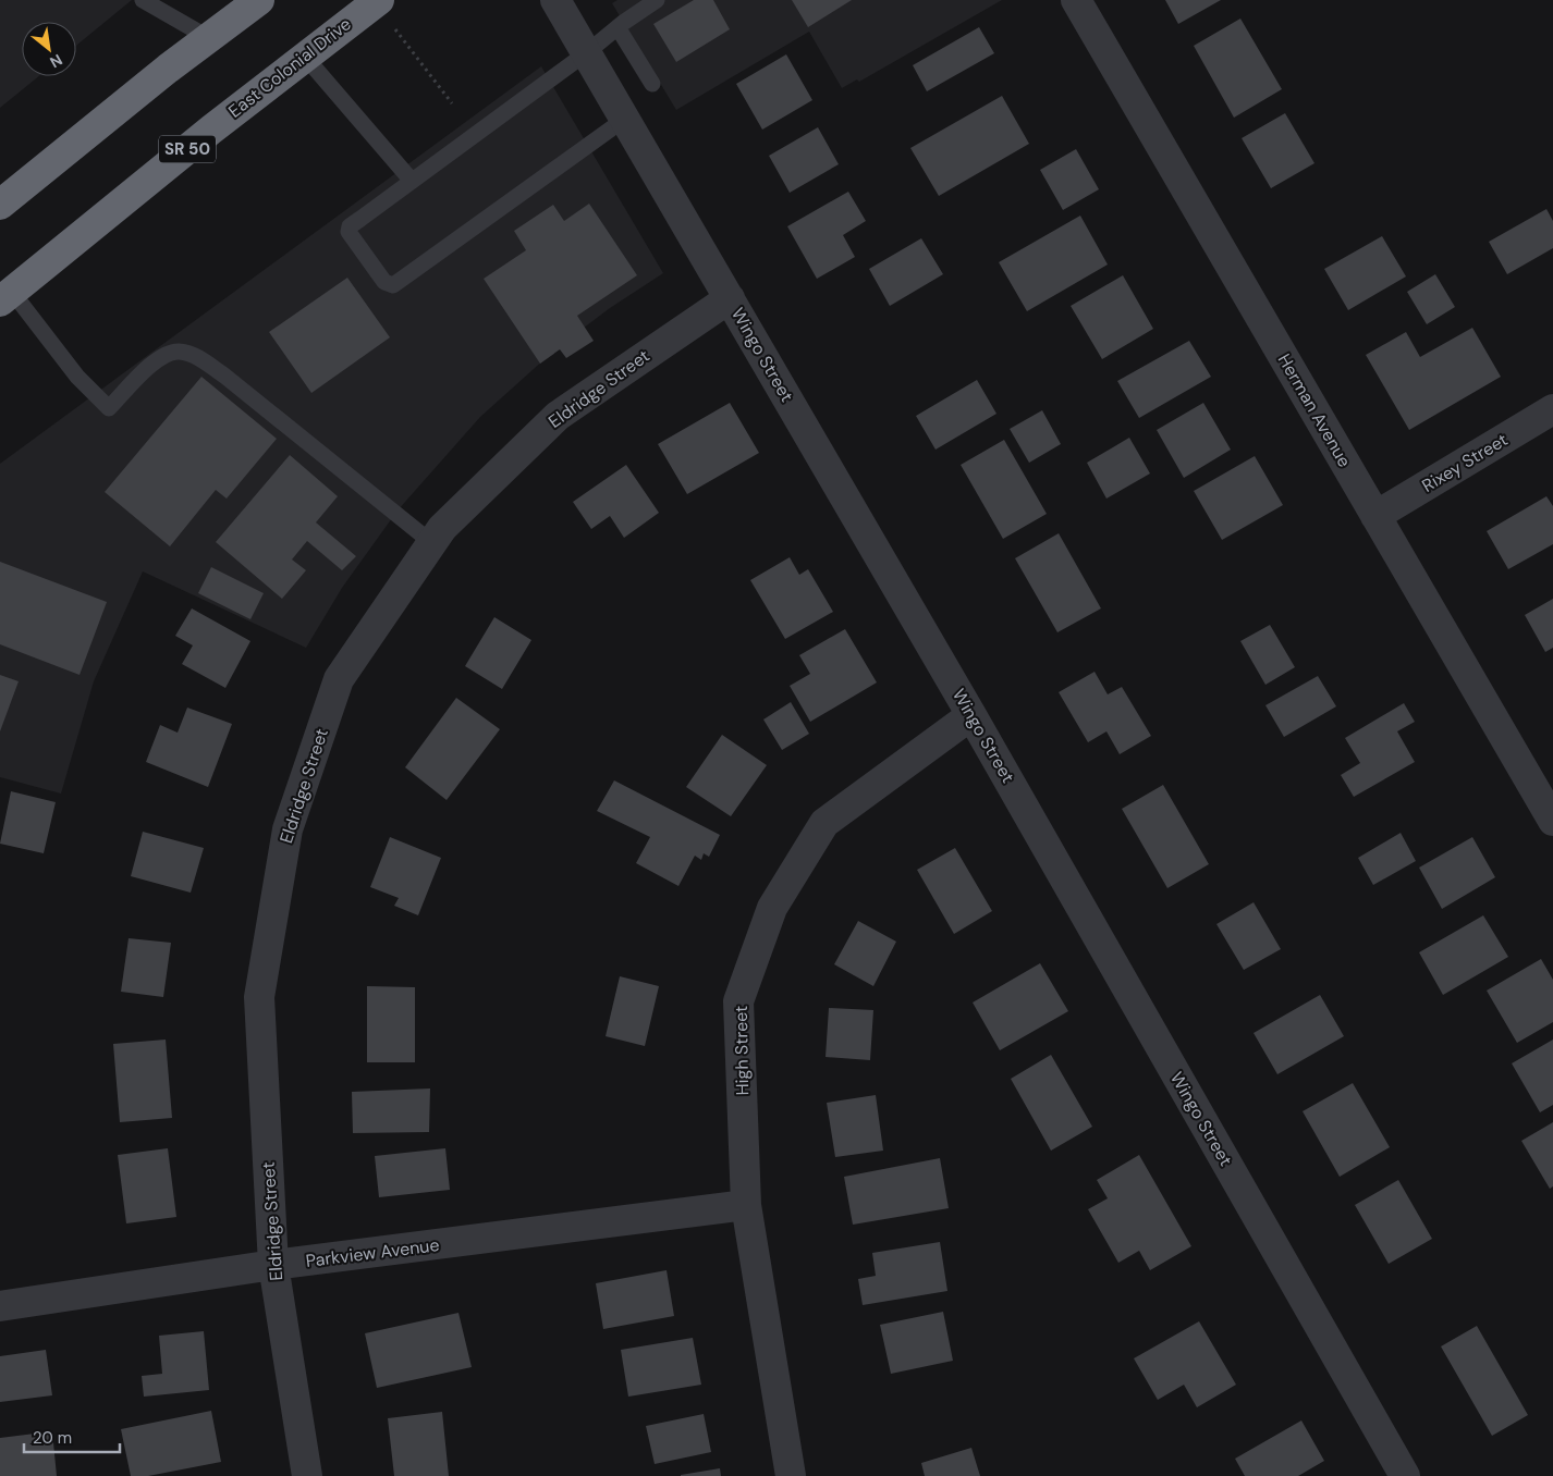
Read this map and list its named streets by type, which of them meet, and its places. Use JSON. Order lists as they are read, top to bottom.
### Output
{
  "streets": {
    "highway": ["East Colonial Drive", "SR 50"],
    "street": [
      "Wingo Street",
      "Eldridge Street",
      "Herman Avenue",
      "Rixey Street",
      "High Street",
      "Parkview Avenue"
    ]
  },
  "crossings": [
    ["Wingo Street", "Eldridge Street"],
    ["Wingo Street", "High Street"],
    ["Eldridge Street", "Parkview Avenue"],
    ["Herman Avenue", "Rixey Street"],
    ["High Street", "Parkview Avenue"]
  ],
  "scale_bar": "20 m",
  "north": "bottom right"
}
